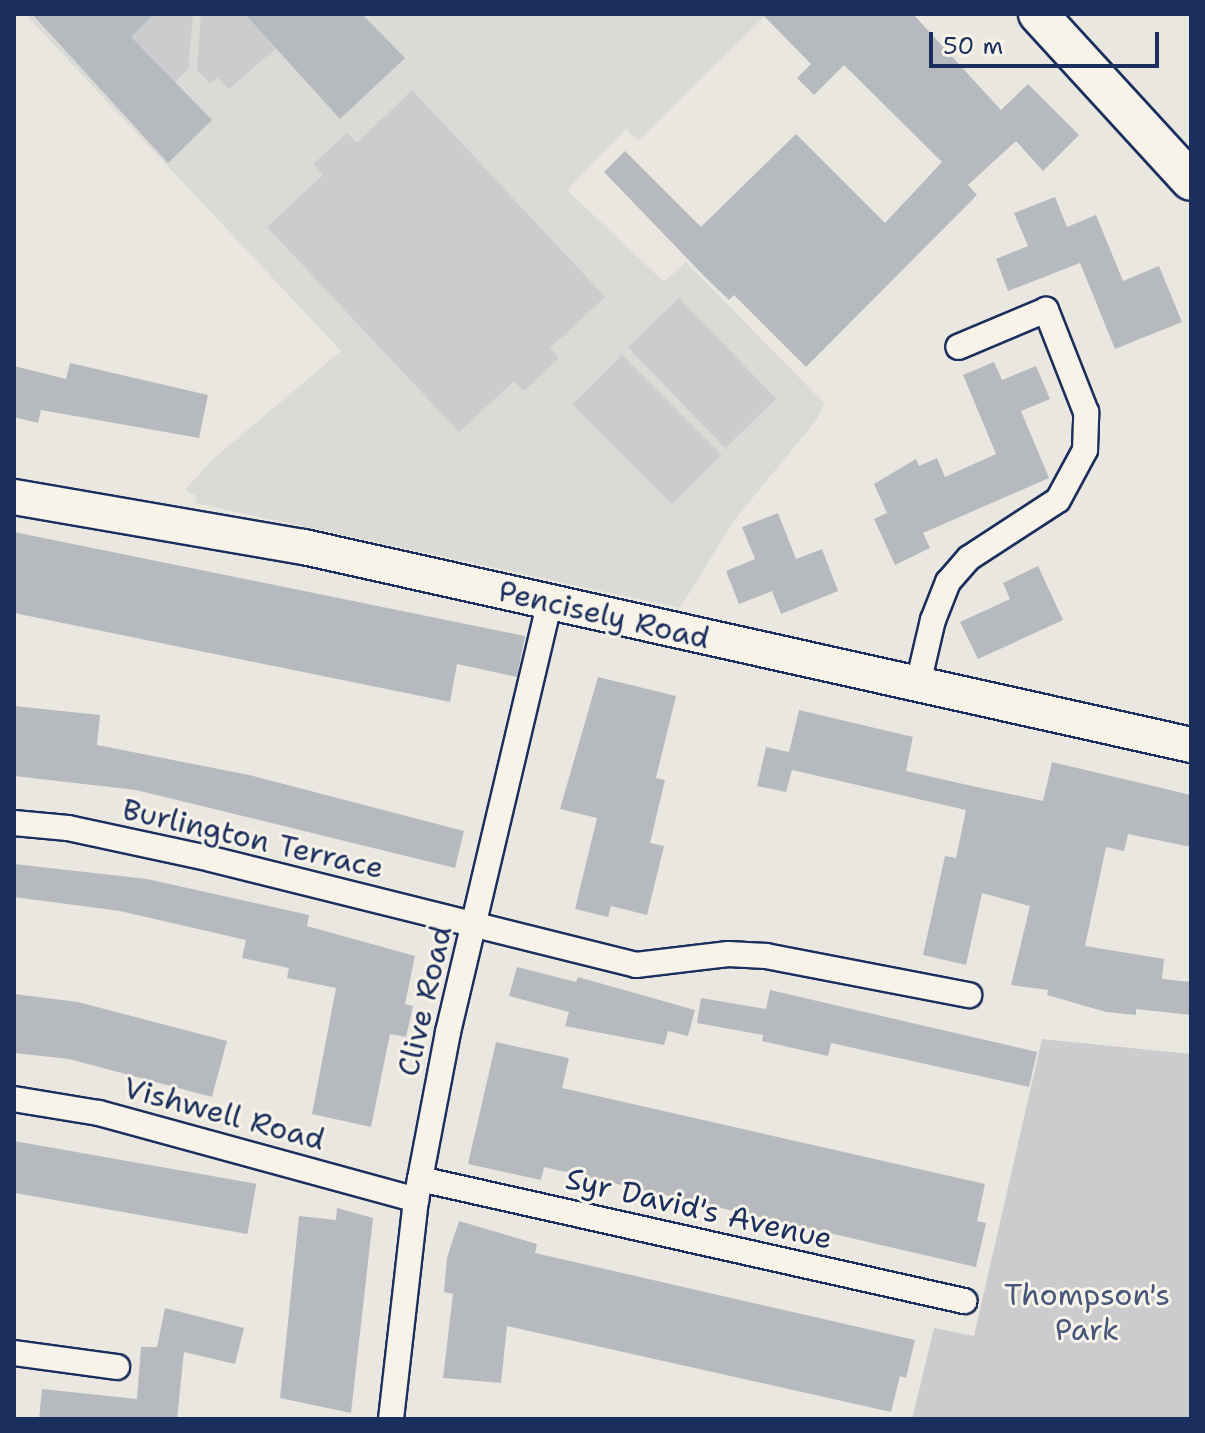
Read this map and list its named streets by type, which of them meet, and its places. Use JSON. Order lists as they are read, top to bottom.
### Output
{
  "streets": {
    "main road": ["Pencisely Road"],
    "street": [
      "Burlington Terrace",
      "Clive Road",
      "Vishwell Road",
      "Syr David's Avenue"
    ]
  },
  "crossings": [
    ["Pencisely Road", "Clive Road"],
    ["Burlington Terrace", "Clive Road"],
    ["Clive Road", "Vishwell Road"],
    ["Clive Road", "Syr David's Avenue"],
    ["Vishwell Road", "Syr David's Avenue"]
  ],
  "parks": ["Thompson's Park"],
  "scale_bar": "50 m"
}
